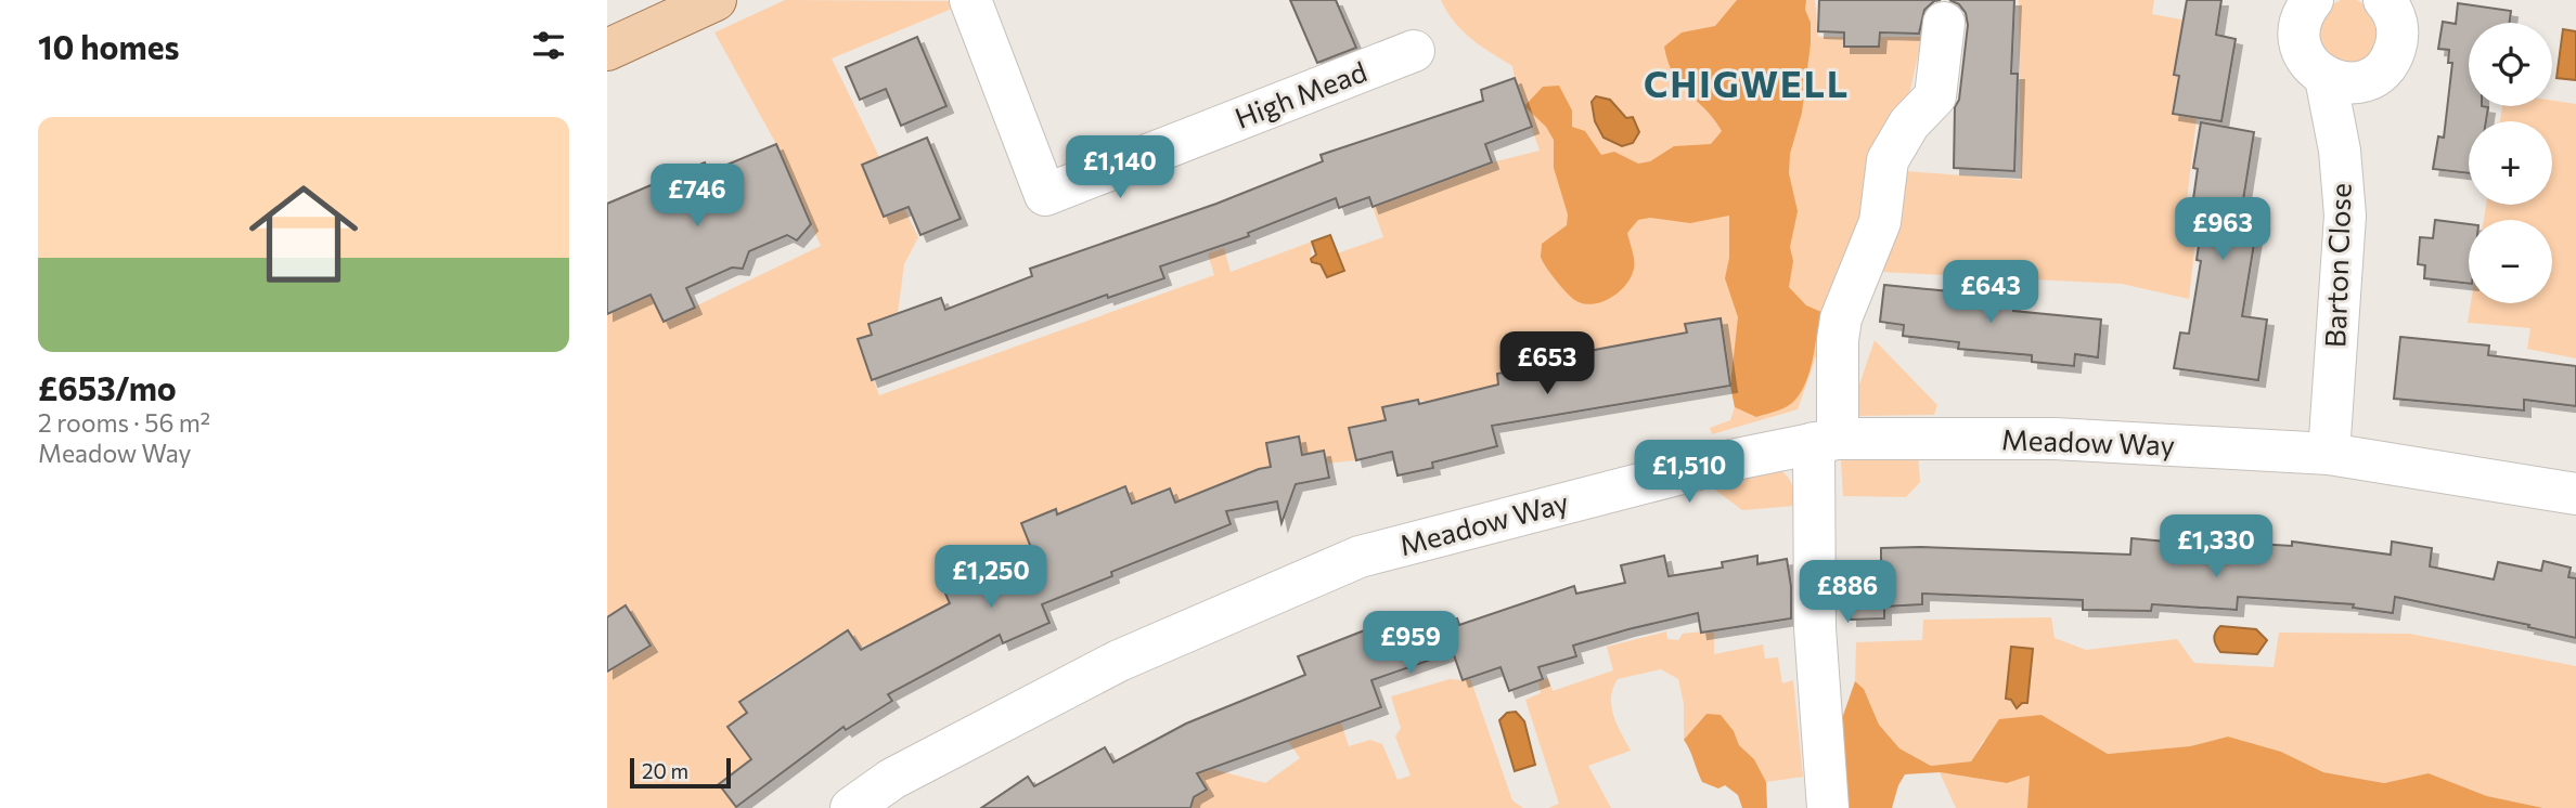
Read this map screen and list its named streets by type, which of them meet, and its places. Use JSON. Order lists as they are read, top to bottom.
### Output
{
  "streets": {
    "street": ["High Mead", "Barton Close", "Meadow Way"]
  },
  "crossings": [
    ["Barton Close", "Meadow Way"]
  ],
  "districts": ["CHIGWELL"],
  "scale_bar": "20 m",
  "page": {
    "heading": "10 homes",
    "map_buttons": ["+", "−"],
    "list": [
      {
        "name": "£653/mo",
        "note": "2 rooms · 56 m² · Meadow Way"
      }
    ],
    "price": [
      "£1,140",
      "£746",
      "£963",
      "£643",
      "£653",
      "£1,510",
      "£1,330",
      "£1,250",
      "£886",
      "£959"
    ],
    "scale": "20 m"
  }
}
